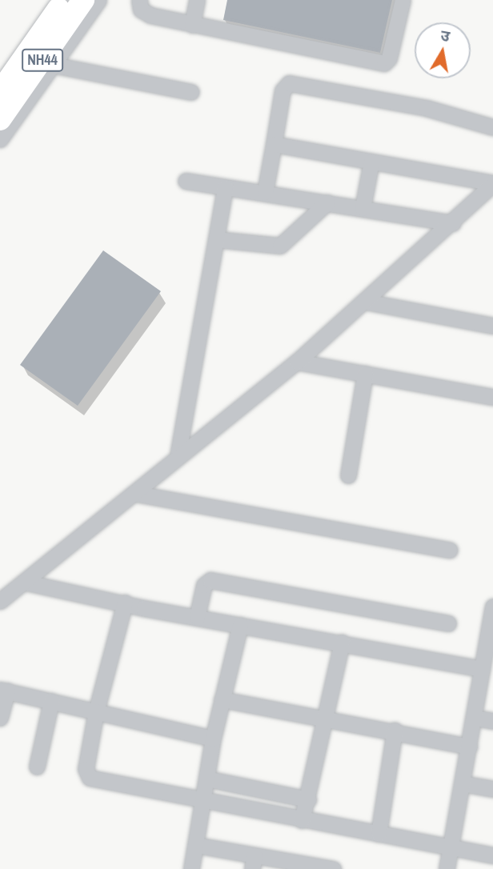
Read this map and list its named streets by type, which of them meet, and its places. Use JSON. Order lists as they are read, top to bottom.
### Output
{
  "streets": {
    "highway": ["NH44"]
  },
  "north": "top"
}
